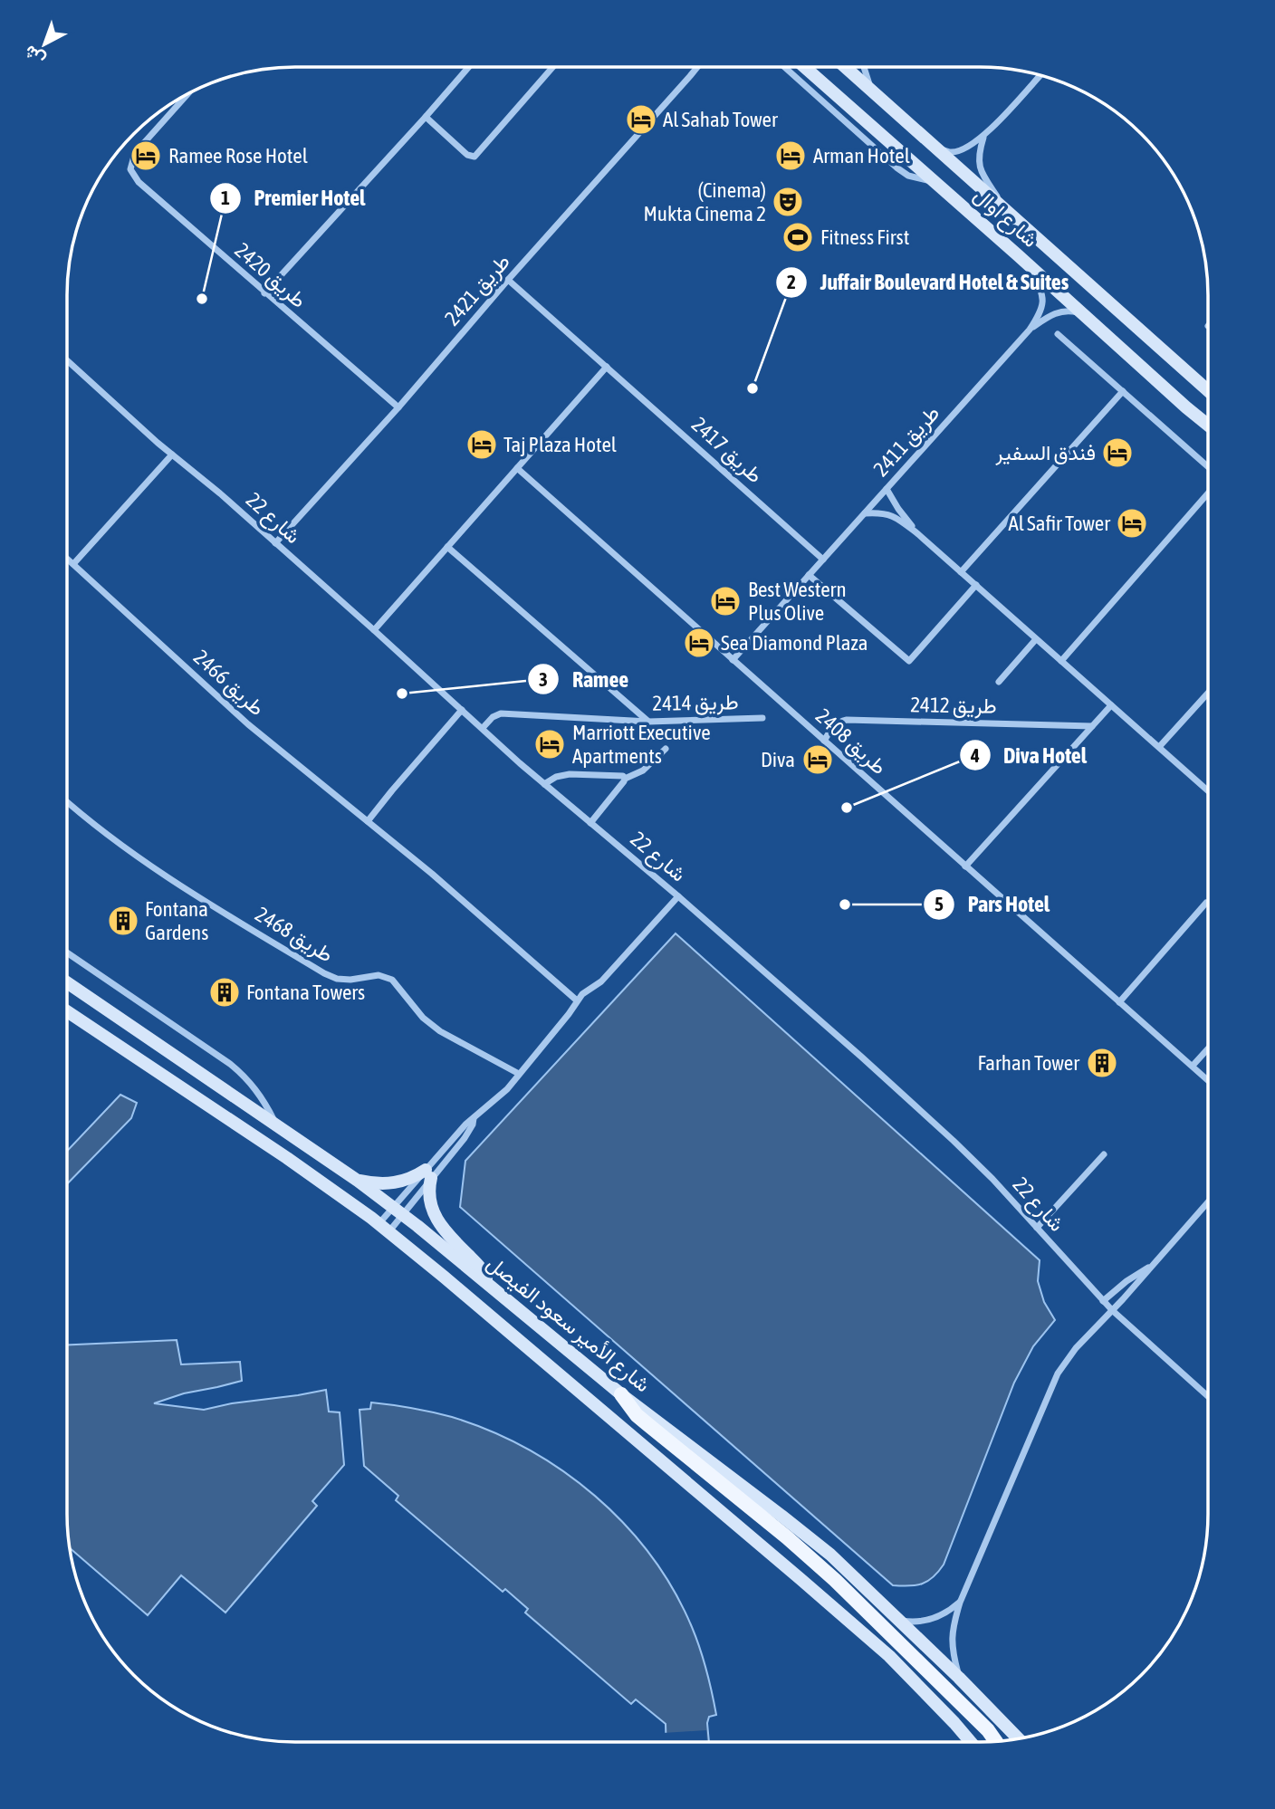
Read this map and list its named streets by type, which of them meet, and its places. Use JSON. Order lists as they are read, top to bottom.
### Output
{
  "streets": {
    "street": [
      "شارع اوال",
      "طريق 2420",
      "طريق 2421",
      "طريق 2411",
      "طريق 2417",
      "شارع 22",
      "طريق 2466",
      "طريق 2414",
      "طريق 2412",
      "طريق 2408",
      "طريق 2468",
      "شارع الأمير سعود الفيصل"
    ]
  },
  "crossings": [
    ["شارع اوال", "طريق 2411"],
    ["طريق 2420", "طريق 2421"],
    ["طريق 2421", "طريق 2417"],
    ["طريق 2421", "شارع 22"],
    ["طريق 2411", "طريق 2417"],
    ["طريق 2411", "طريق 2408"],
    ["شارع 22", "طريق 2414"],
    ["طريق 2412", "طريق 2408"]
  ],
  "places": {
    "hotel": [
      "Al Sahab Tower",
      "Ramee Rose Hotel",
      "Arman Hotel",
      "Taj Plaza Hotel",
      "فندق السفير",
      "Al Safir Tower",
      "Best Western Plus Olive",
      "Sea Diamond Plaza",
      "Marriott Executive Apartments",
      "Diva"
    ],
    "theatre": ["(Cinema) Mukta Cinema 2"],
    "sports": ["Fitness First"],
    "other": [
      "Premier Hotel",
      "Juffair Boulevard Hotel & Suites",
      "Ramee",
      "Diva Hotel",
      "Pars Hotel"
    ],
    "building": ["Fontana Gardens", "Fontana Towers", "Farhan Tower"]
  },
  "north": "bottom left"
}
